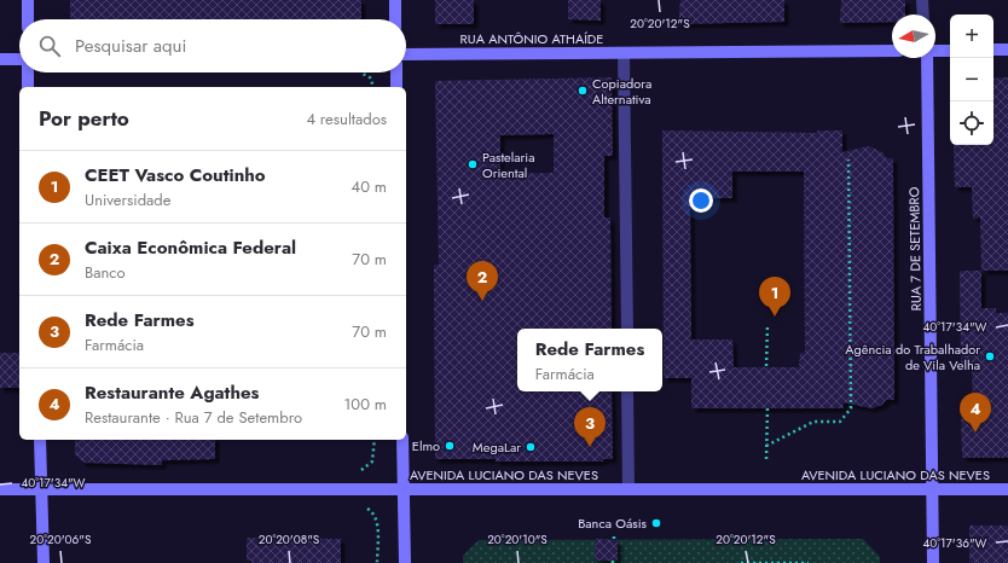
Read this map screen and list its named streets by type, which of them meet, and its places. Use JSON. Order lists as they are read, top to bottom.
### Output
{
  "streets": {
    "main road": ["RUA ANTÔNIO ATHAÍDE", "RUA 7 DE SETEMBRO", "AVENIDA LUCIANO DAS NEVES"]
  },
  "crossings": [
    ["RUA 7 DE SETEMBRO", "AVENIDA LUCIANO DAS NEVES"]
  ],
  "places": [
    "Copiadora Alternativa",
    "Pastelaria Oriental",
    "Agência do Trabalhador de Vila Velha",
    "Elmo",
    "MegaLar",
    "Banca Oásis"
  ],
  "north": "left",
  "page": {
    "map_buttons": ["+", "−"],
    "search": "Pesquisar aqui",
    "heading": ["Por perto", "4 resultados"],
    "list": [
      {
        "mark": "1",
        "name": "CEET Vasco Coutinho",
        "note": "Universidade",
        "value": "40 m"
      },
      {
        "mark": "2",
        "name": "Caixa Econômica Federal",
        "note": "Banco",
        "value": "70 m"
      },
      {
        "mark": "3",
        "name": "Rede Farmes",
        "note": "Farmácia",
        "value": "70 m"
      },
      {
        "mark": "4",
        "name": "Restaurante Agathes",
        "note": "Restaurante · Rua 7 de Setembro",
        "value": "100 m"
      }
    ],
    "pins": [
      "2",
      "1",
      "4",
      "3"
    ],
    "popup": ["Rede Farmes", "Farmácia"]
  },
  "coordinates": [
    "20°20'12\"S",
    "40°17'34\"W",
    "20°20'06\"S",
    "20°20'08\"S",
    "20°20'10\"S",
    "40°17'36\"W"
  ]
}
